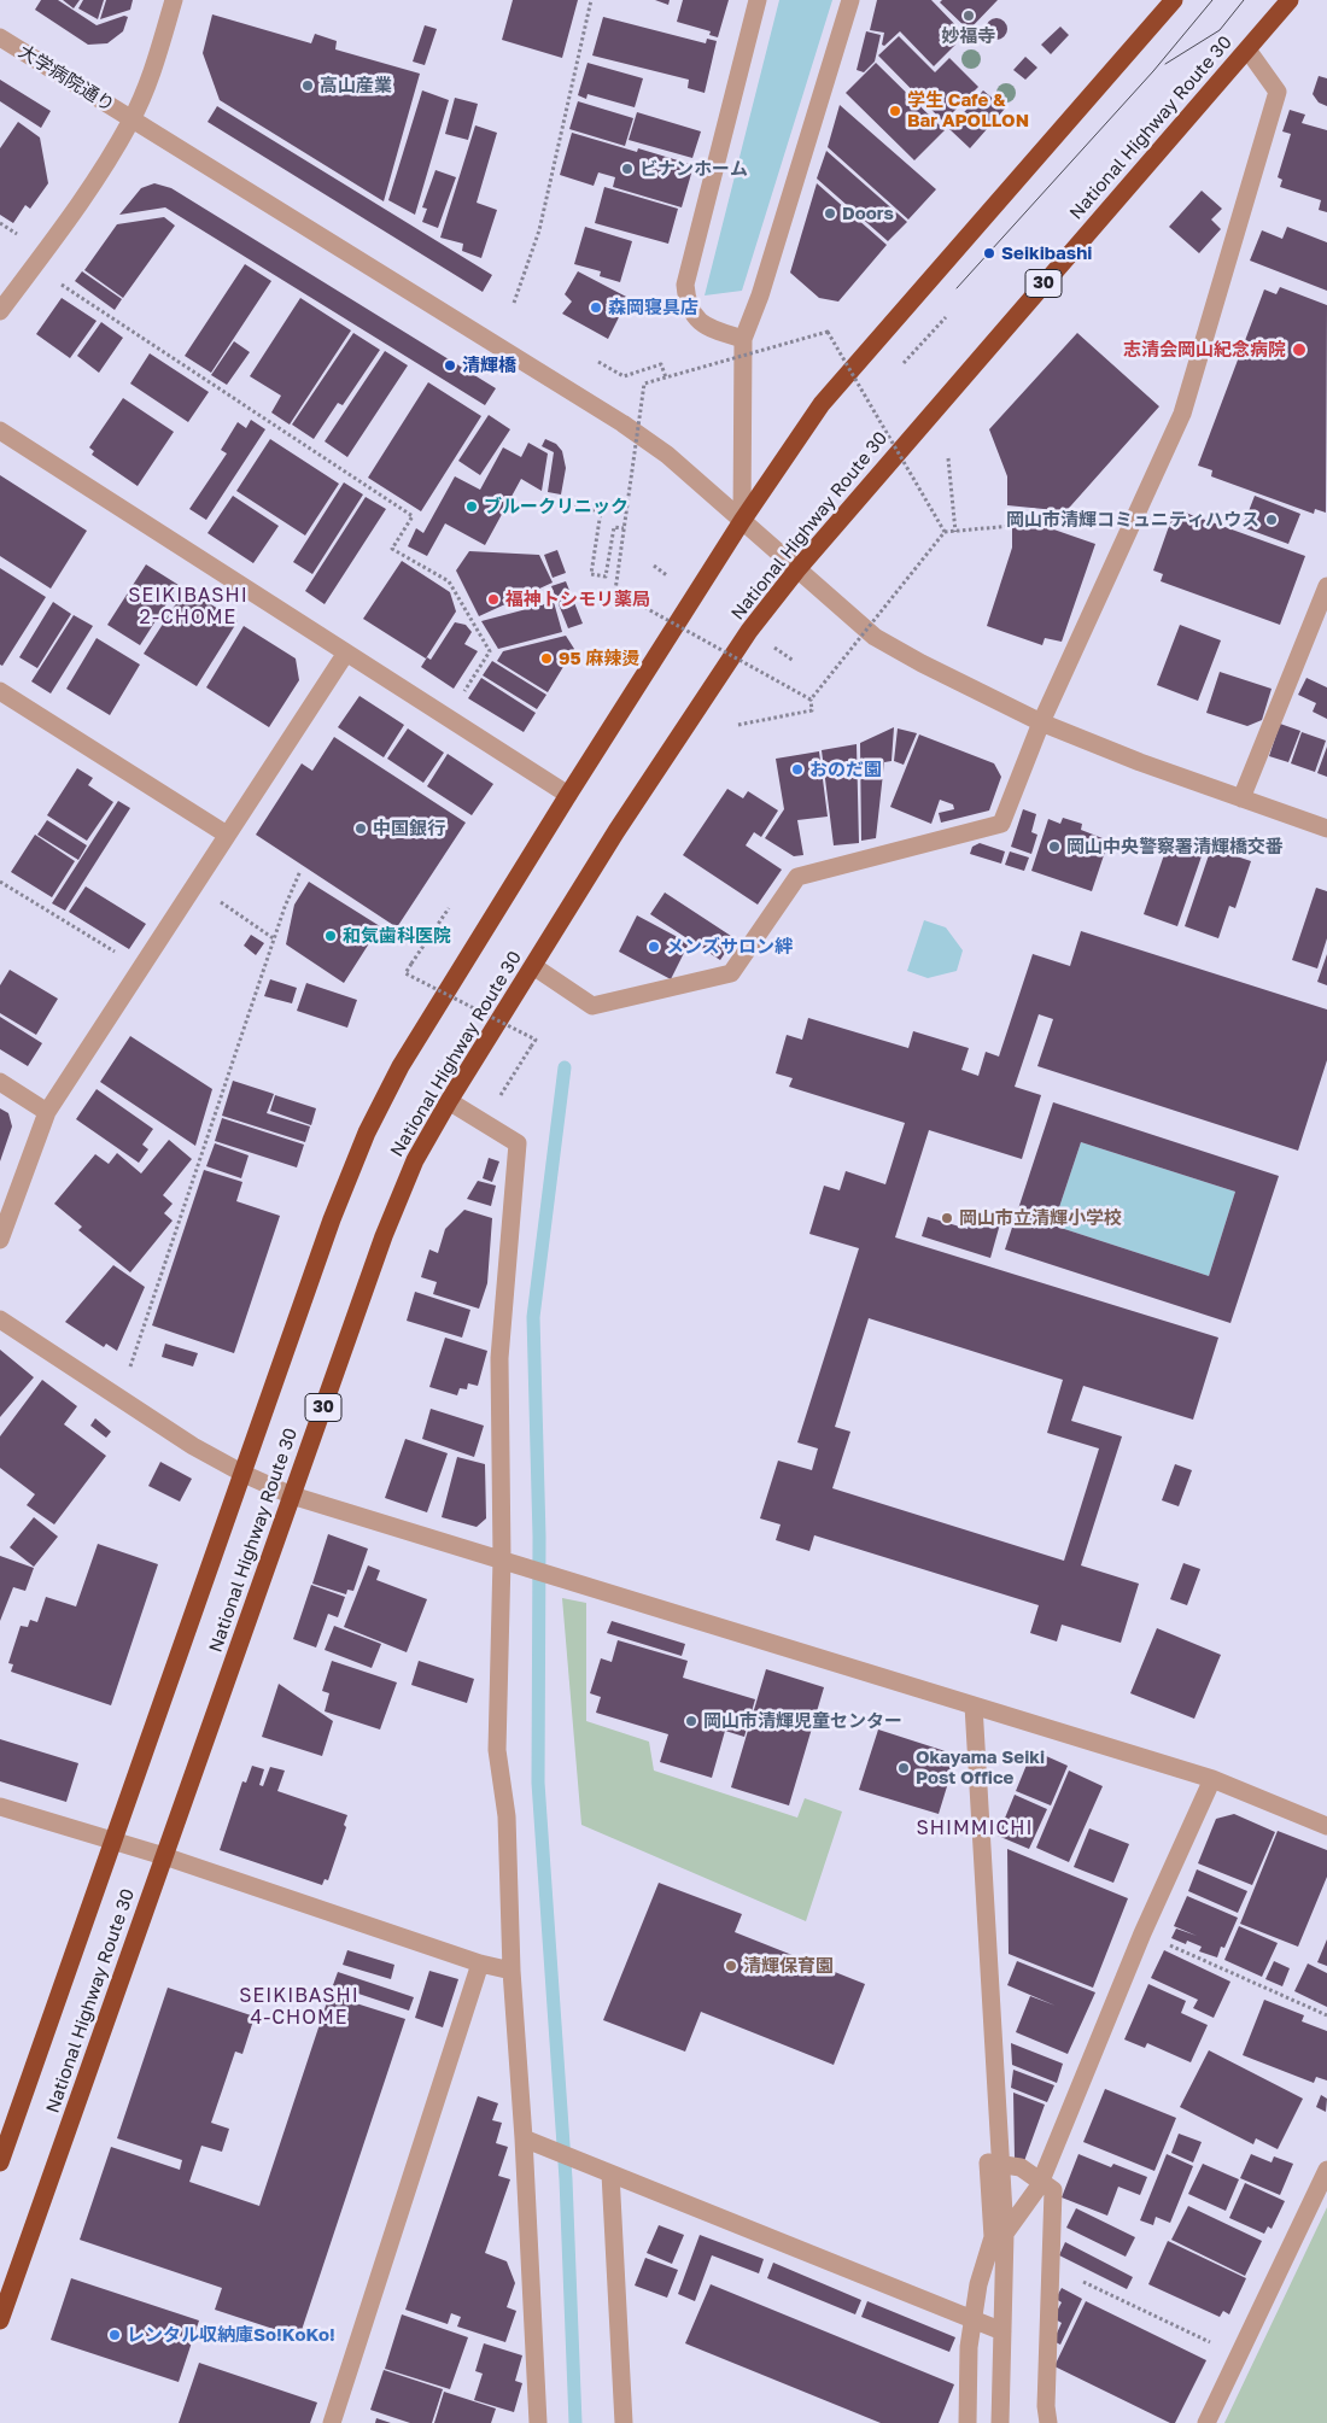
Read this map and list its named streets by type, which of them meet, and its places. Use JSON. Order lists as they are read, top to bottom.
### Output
{
  "streets": {
    "highway": ["National Highway Route 30", "30"],
    "street": ["大学病院通り"]
  },
  "crossings": [
    ["大学病院通り", "National Highway Route 30"]
  ],
  "districts": ["SEIKIBASHI 2-CHOME", "SHIMMICHI", "SEIKIBASHI 4-CHOME"],
  "places": [
    "妙福寺",
    "高山産業",
    "学生 Cafe & Bar APOLLON",
    "ビナンホーム",
    "Doors",
    "Seikibashi",
    "森岡寝具店",
    "志清会岡山紀念病院",
    "清輝橋",
    "ブルークリニック",
    "岡山市清輝コミュニティハウス",
    "福神トシモリ薬局",
    "95 麻辣燙",
    "おのだ園",
    "中国銀行",
    "岡山中央警察署清輝橋交番",
    "和気歯科医院",
    "メンズサロン絆",
    "岡山市立清輝小学校",
    "岡山市清輝児童センター",
    "Okayama Seiki Post Office",
    "清輝保育園",
    "レンタル収納庫So!KoKo!"
  ]
}
